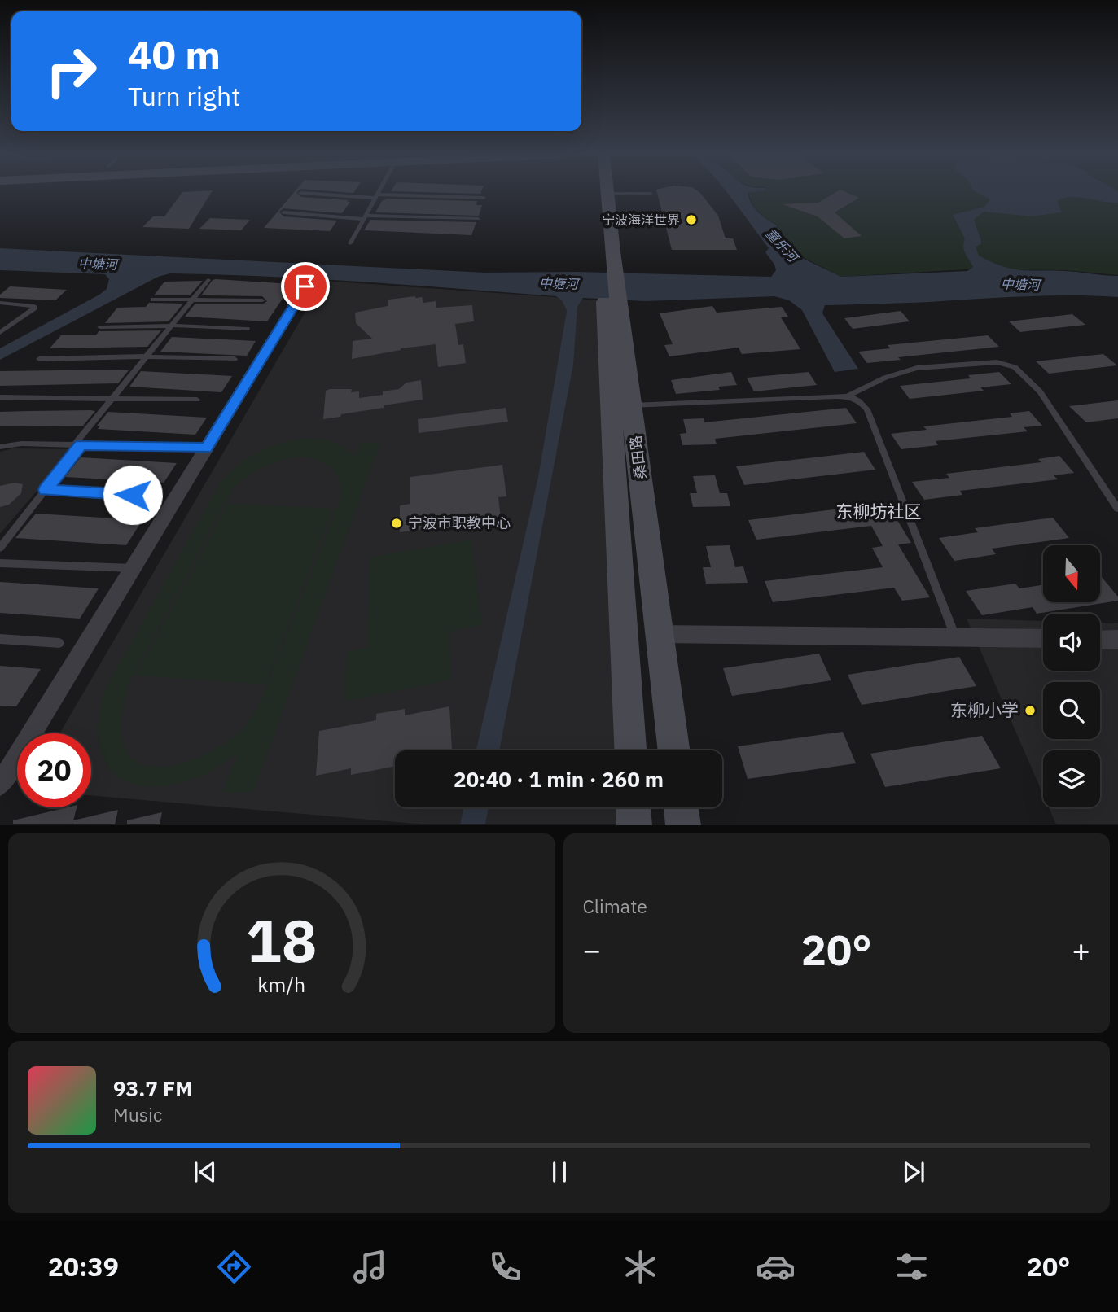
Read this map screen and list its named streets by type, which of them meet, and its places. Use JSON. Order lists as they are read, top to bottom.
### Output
{
  "streets": {
    "main road": ["桑田路"]
  },
  "districts": ["东柳坊社区"],
  "water": ["童乐河", "中塘河"],
  "places": ["宁波海洋世界", "宁波市职教中心", "东柳小学"],
  "north": "bottom",
  "page": {
    "turn": ["40 m", "Turn right"],
    "limit": "20",
    "trip": "20:40 · 1 min · 260 m",
    "tile": "Climate",
    "heat": ["−", "20°", "+"],
    "song": ["93.7 FM", "Music"],
    "tabs": ["20:39", "20°"],
    "gauge": ["18", "km/h"]
  }
}
